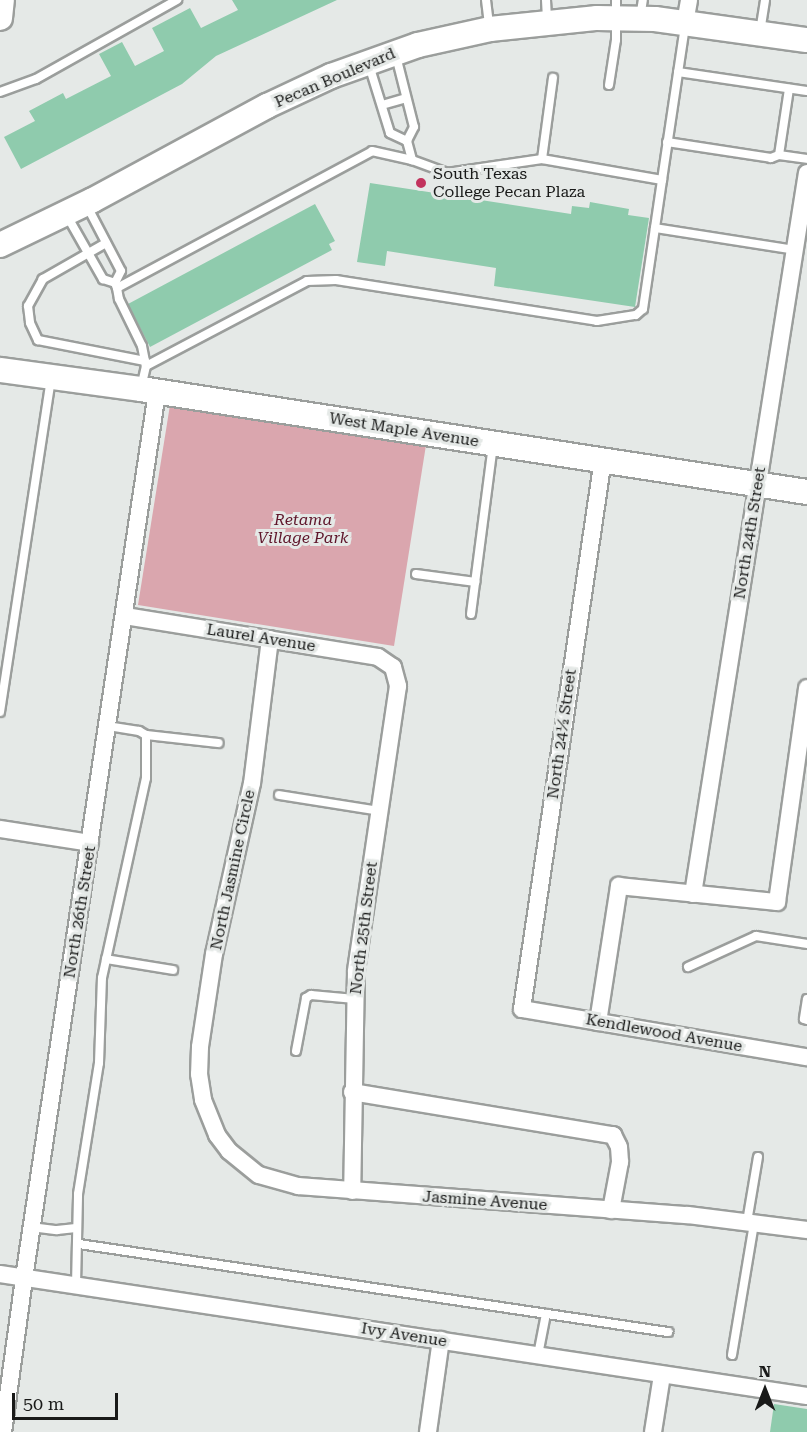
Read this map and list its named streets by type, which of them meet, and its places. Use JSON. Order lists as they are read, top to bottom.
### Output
{
  "streets": {
    "main road": ["Pecan Boulevard", "West Maple Avenue"],
    "street": [
      "North 24th Street",
      "Laurel Avenue",
      "North 24½ Street",
      "North Jasmine Circle",
      "North 26th Street",
      "North 25th Street",
      "Kendlewood Avenue",
      "Jasmine Avenue",
      "Ivy Avenue"
    ]
  },
  "crossings": [
    ["West Maple Avenue", "North 24th Street"],
    ["West Maple Avenue", "North 24½ Street"],
    ["West Maple Avenue", "North 26th Street"],
    ["Laurel Avenue", "North Jasmine Circle"],
    ["Laurel Avenue", "North 26th Street"],
    ["Laurel Avenue", "North 25th Street"],
    ["North 24½ Street", "Kendlewood Avenue"],
    ["North Jasmine Circle", "Jasmine Avenue"],
    ["North 26th Street", "Ivy Avenue"],
    ["North 25th Street", "Jasmine Avenue"]
  ],
  "parks": ["Retama Village Park"],
  "places": ["South Texas College Pecan Plaza"],
  "scale_bar": "50 m",
  "north": "top"
}
